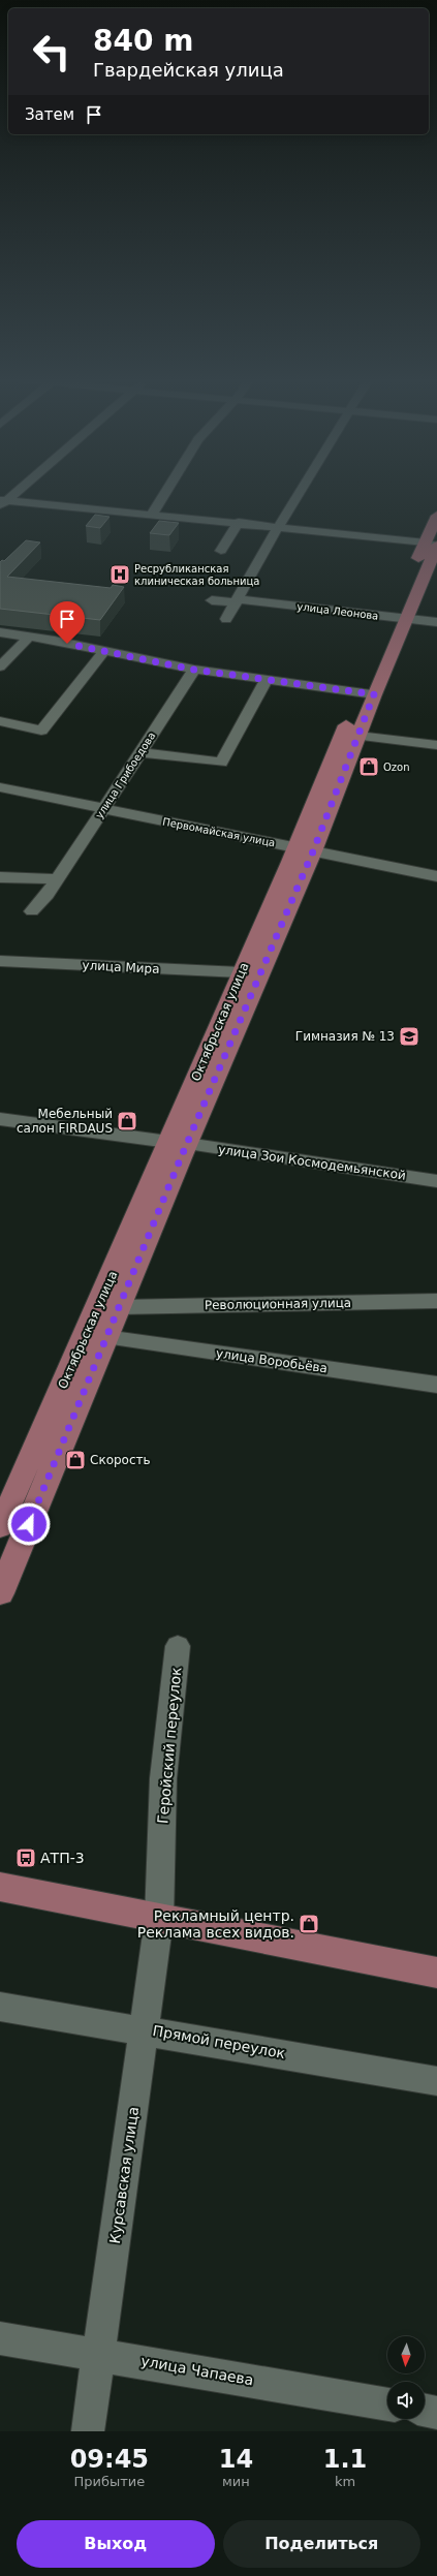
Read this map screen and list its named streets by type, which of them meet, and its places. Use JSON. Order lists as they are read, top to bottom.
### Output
{
  "streets": {
    "main road": ["Октябрьская улица"],
    "street": [
      "улица Леонова",
      "улица Грибоедова",
      "Первомайская улица",
      "улица Мира",
      "улица Зои Космодемьянской",
      "Революционная улица",
      "улица Воробьёва",
      "Геройский переулок",
      "Прямой переулок",
      "Курсавская улица",
      "улица Чапаева"
    ]
  },
  "crossings": [
    ["улица Леонова", "Октябрьская улица"],
    ["улица Грибоедова", "Первомайская улица"],
    ["Первомайская улица", "Октябрьская улица"],
    ["улица Мира", "Октябрьская улица"],
    ["Октябрьская улица", "улица Зои Космодемьянской"],
    ["Октябрьская улица", "Революционная улица"],
    ["Октябрьская улица", "улица Воробьёва"],
    ["Геройский переулок", "Курсавская улица"],
    ["Прямой переулок", "Курсавская улица"],
    ["Курсавская улица", "улица Чапаева"]
  ],
  "places": {
    "hospital": ["Ресрубликанская клиническая больница"],
    "shop": [
      "Ozon",
      "Мебельный салон FIRDAUS",
      "Скорость",
      "Рекламный центр. Реклама всех видов."
    ],
    "school or university": ["Гимназия № 13"],
    "bus stop": ["АТП-3"]
  },
  "north": "bottom",
  "page": {
    "turn": ["840 m", "Гвардейская улица"],
    "then": "Затем",
    "eta": [
      "09:45",
      "Прибытие",
      "14",
      "мин",
      "1.1",
      "km"
    ],
    "buttons": ["Выход", "Поделиться"]
  }
}
